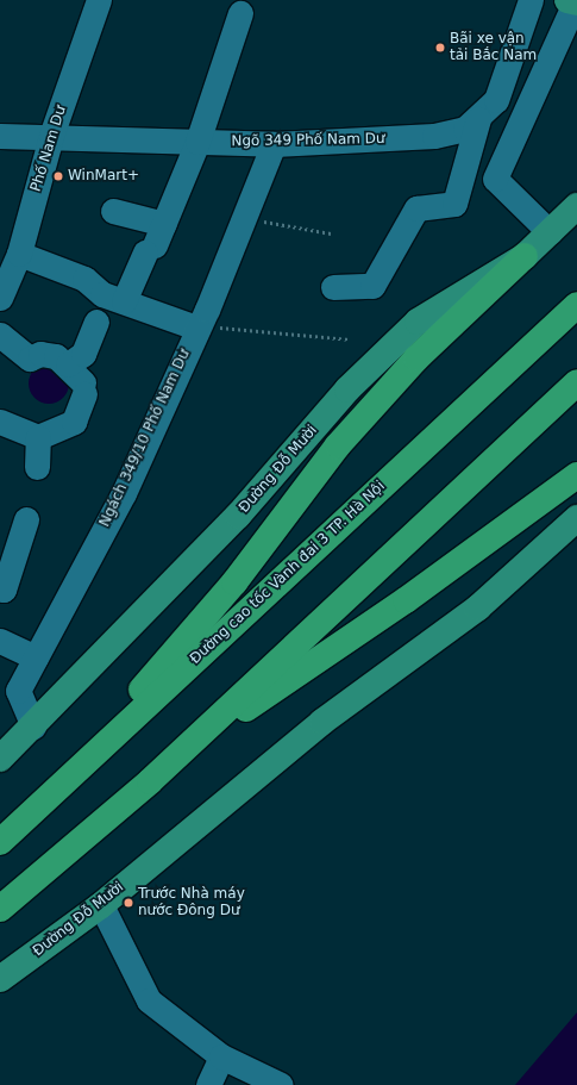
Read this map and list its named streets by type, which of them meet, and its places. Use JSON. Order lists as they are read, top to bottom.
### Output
{
  "streets": {
    "highway": ["Đường cao tốc Vành đai 3 TP. Hà Nội"],
    "main road": ["Đường Đỗ Mười"],
    "street": ["Ngõ 349 Phố Nam Dư", "Phố Nam Dư", "Ngách 349/10 Phố Nam Dư"]
  },
  "crossings": [
    ["Ngõ 349 Phố Nam Dư", "Phố Nam Dư"],
    ["Ngõ 349 Phố Nam Dư", "Ngách 349/10 Phố Nam Dư"],
    ["Ngách 349/10 Phố Nam Dư", "Đường Đỗ Mười"]
  ],
  "places": ["Bãi xe vận tải Bắc Nam", "WinMart+", "Trước Nhà máy nước Đông Dư"]
}
